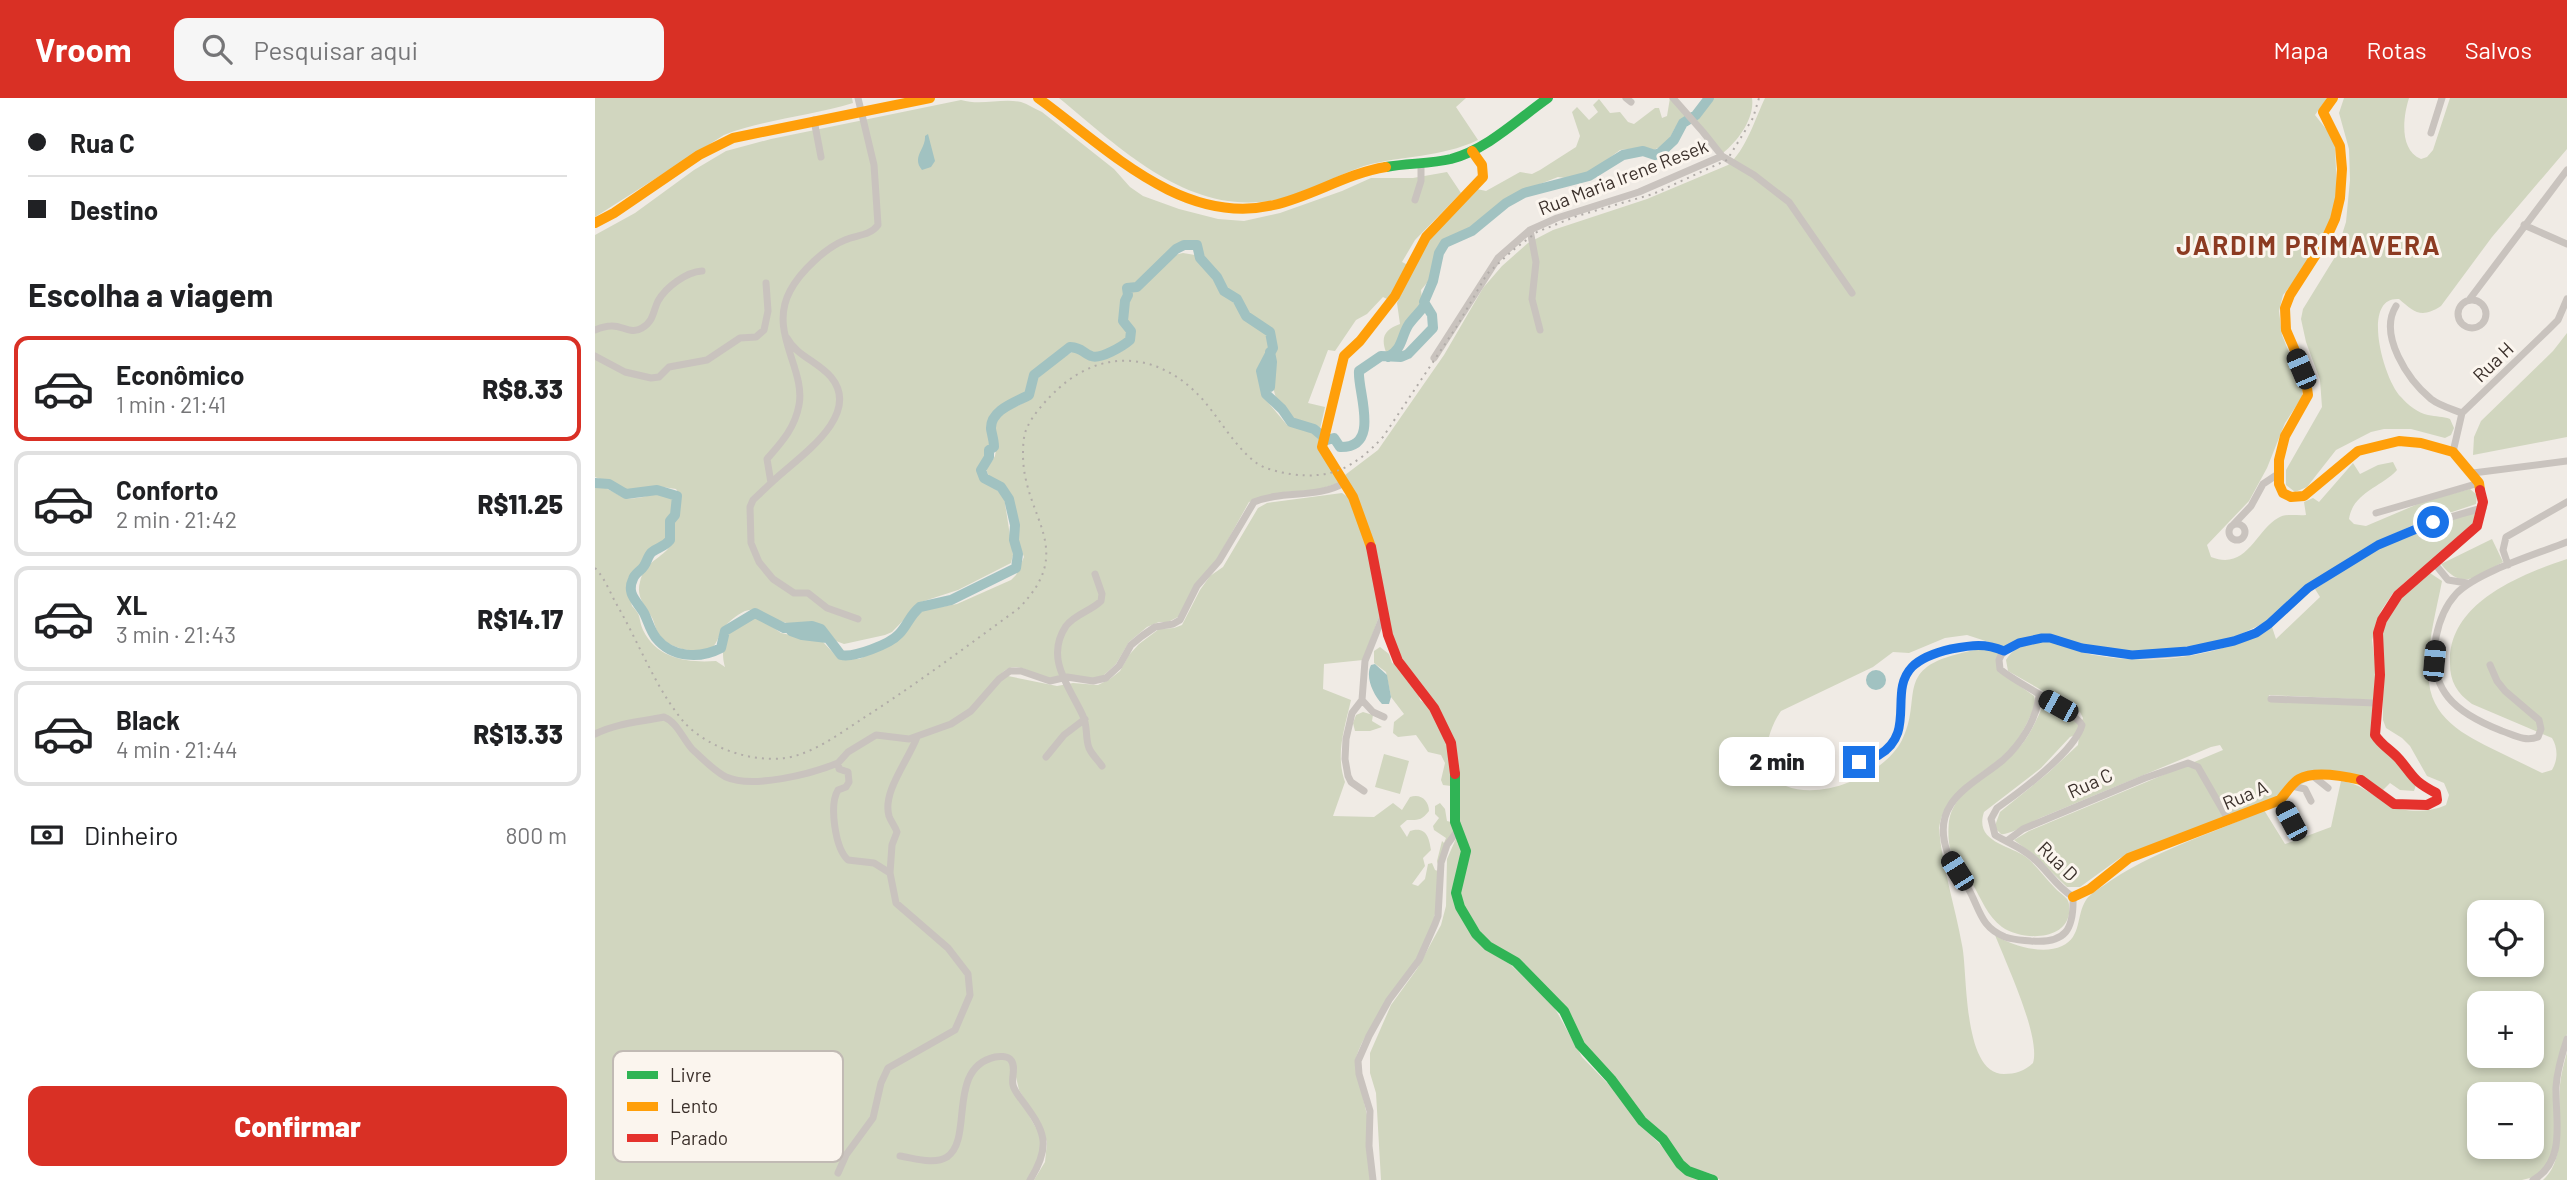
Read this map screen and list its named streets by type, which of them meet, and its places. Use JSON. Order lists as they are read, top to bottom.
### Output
{
  "streets": {
    "street": [
      "Rua Maria Irene Resek",
      "Rua H",
      "Rua C",
      "Rua A",
      "Rua D"
    ]
  },
  "crossings": [
    ["Rua C", "Rua A"],
    ["Rua C", "Rua D"],
    ["Rua A", "Rua D"]
  ],
  "districts": ["JARDIM PRIMAVERA"],
  "legend": ["Livre", "Lento", "Parado"],
  "page": {
    "header": "Vroom",
    "search": "Pesquisar aqui",
    "nav": ["Mapa", "Rotas", "Salvos"],
    "banner": ["Rua C", "Destino"],
    "heading": "Escolha a viagem",
    "list": [
      {
        "name": "Econômico",
        "note": "1 min · 21:41",
        "value": "R$8.33"
      },
      {
        "name": "Conforto",
        "note": "2 min · 21:42",
        "value": "R$11.25"
      },
      {
        "name": "XL",
        "note": "3 min · 21:43",
        "value": "R$14.17"
      },
      {
        "name": "Black",
        "note": "4 min · 21:44",
        "value": "R$13.33"
      }
    ],
    "bubble": "2 min",
    "pay": ["Dinheiro", "800 m"],
    "map_buttons": ["+", "−"],
    "buttons": "Confirmar"
  }
}
